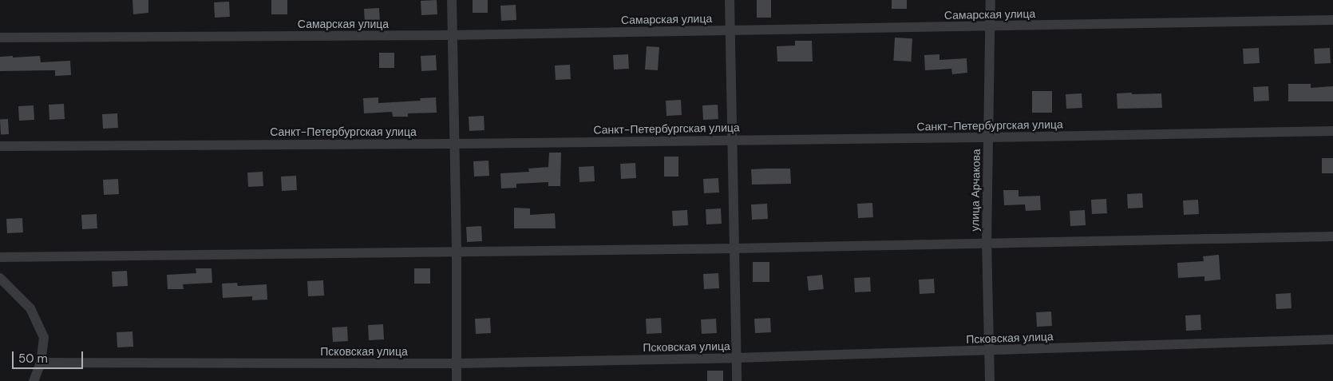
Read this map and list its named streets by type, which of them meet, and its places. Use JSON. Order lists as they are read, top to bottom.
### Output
{
  "streets": {
    "street": [
      "Самарская улица",
      "Санкт-Петербургская улица",
      "улица Арчакова",
      "Псковская улица"
    ]
  },
  "crossings": [
    ["Самарская улица", "улица Арчакова"],
    ["Санкт-Петербургская улица", "улица Арчакова"],
    ["улица Арчакова", "Псковская улица"]
  ],
  "scale_bar": "50 m"
}
